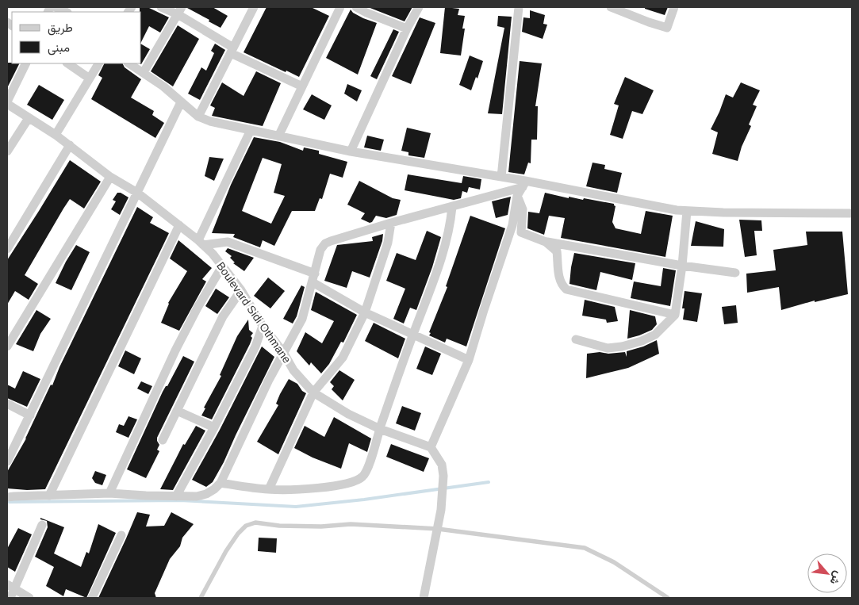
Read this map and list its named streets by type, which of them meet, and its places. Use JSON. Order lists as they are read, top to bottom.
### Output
{
  "streets": {
    "street": ["Boulevard Sidi Othmane"]
  },
  "legend": ["طريق", "مبنى"],
  "north": "bottom right"
}
